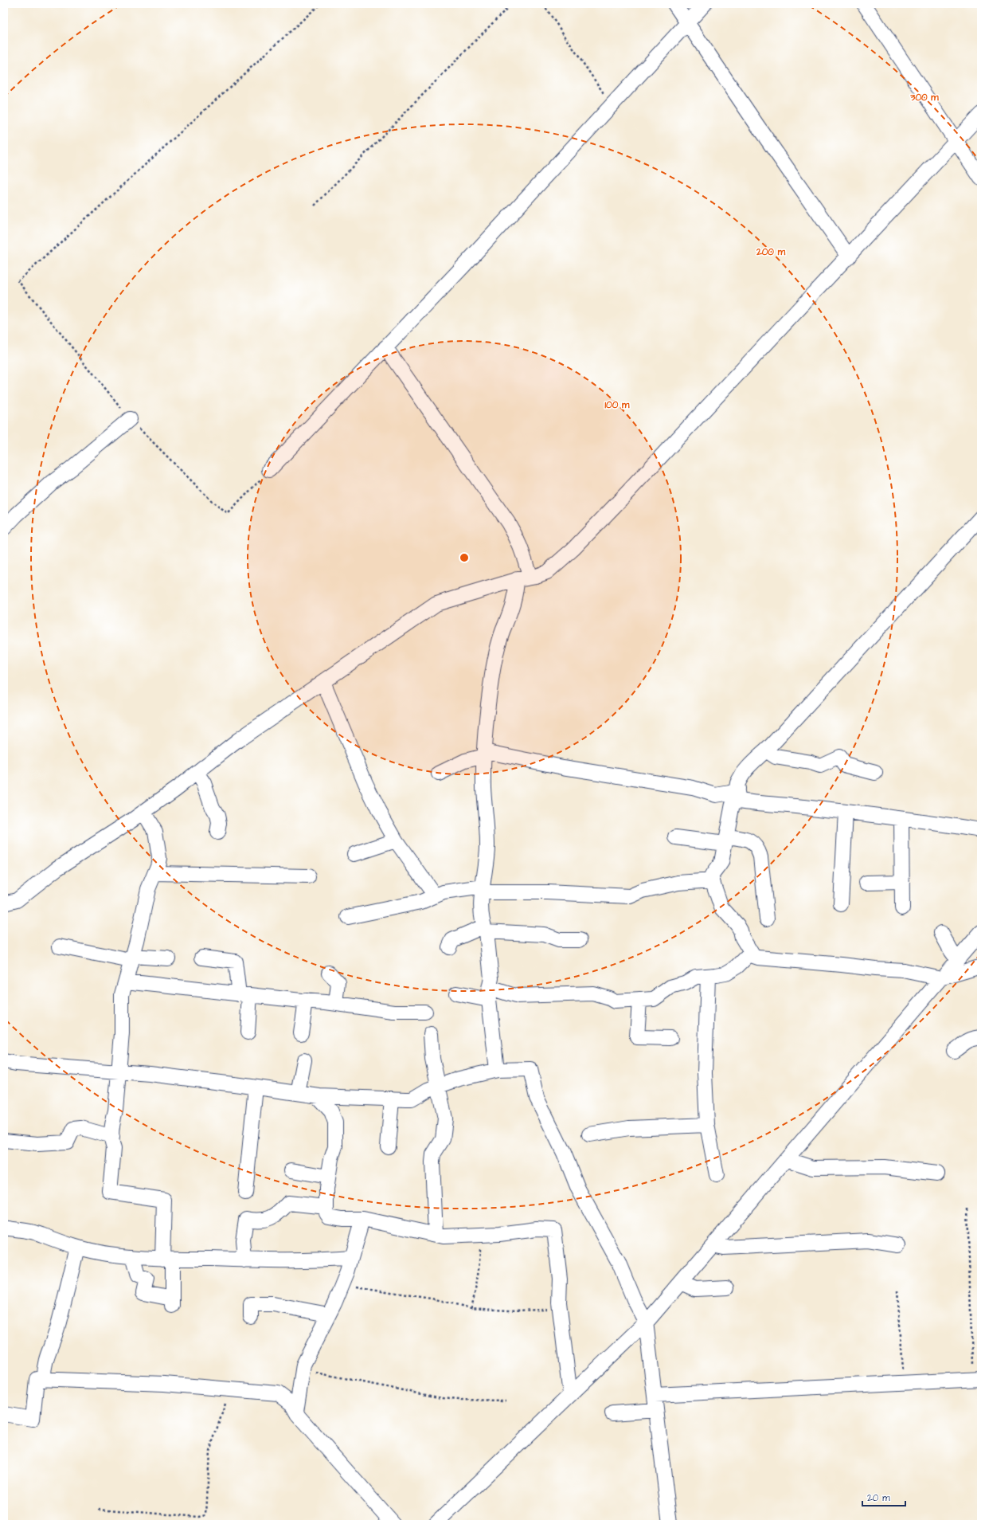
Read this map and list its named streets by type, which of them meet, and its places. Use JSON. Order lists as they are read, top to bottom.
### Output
{
  "scale_bar": "20 m",
  "rings": ["300 m", "200 m", "100 m"]
}
